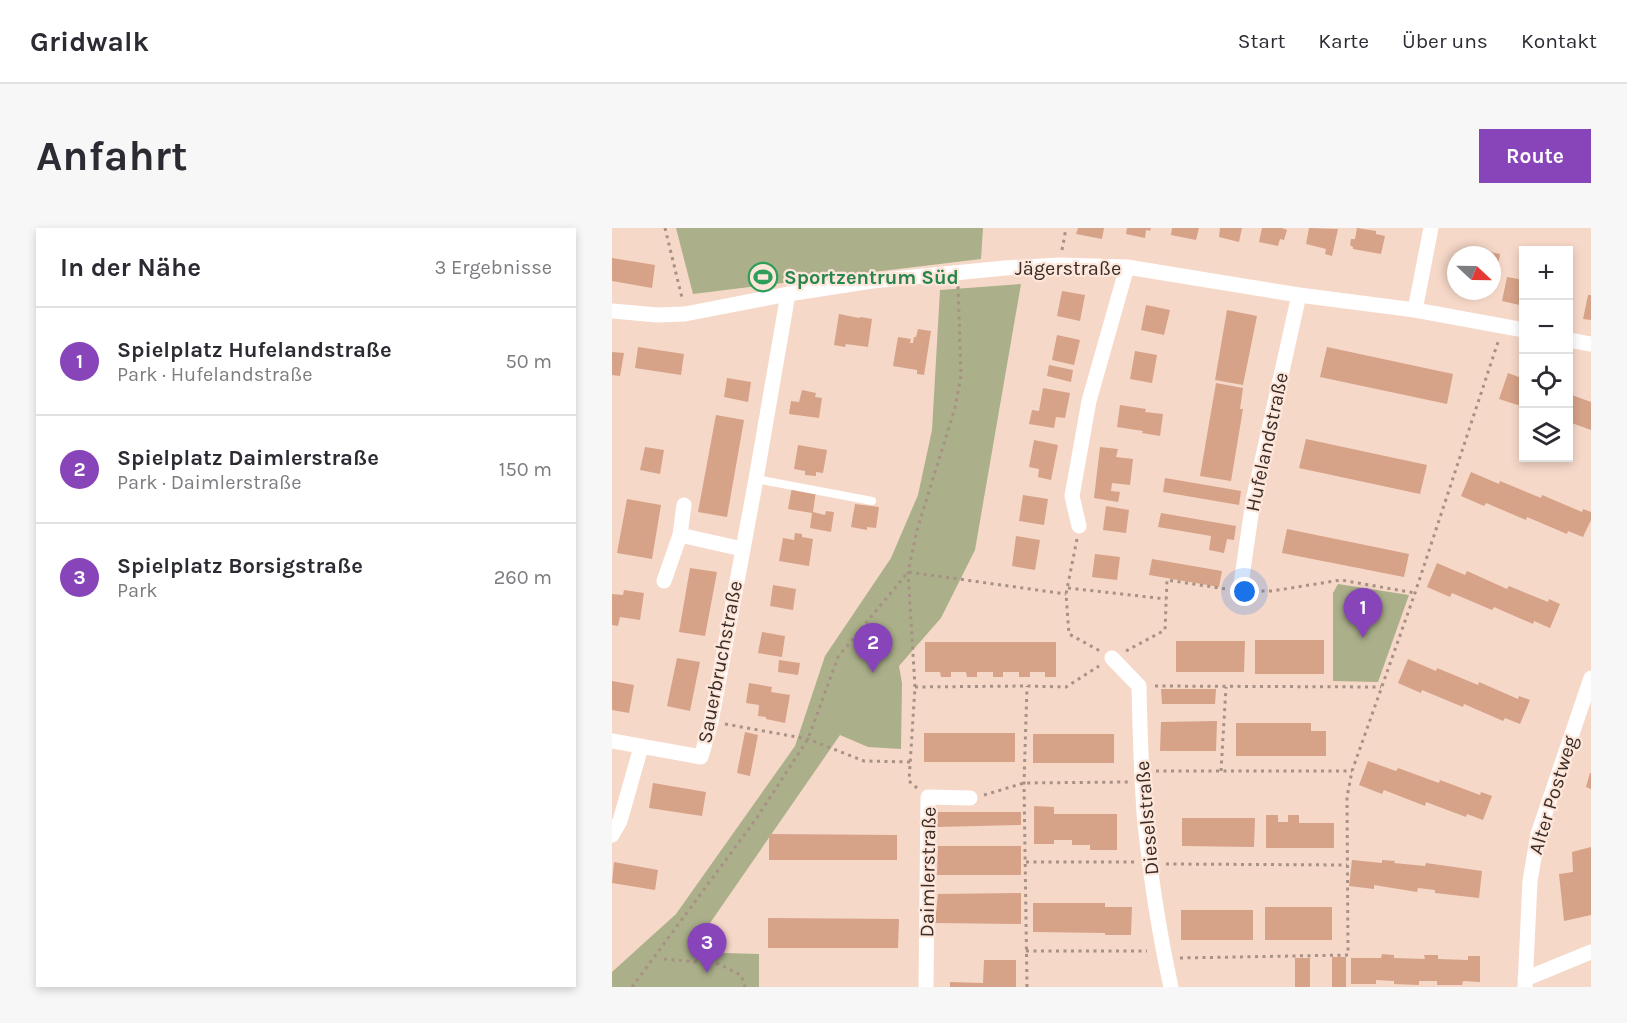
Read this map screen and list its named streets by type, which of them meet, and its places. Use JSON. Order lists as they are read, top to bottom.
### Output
{
  "streets": {
    "street": [
      "Jägerstraße",
      "Hufelandstraße",
      "Sauerbruchstraße",
      "Alter Postweg",
      "Dieselstraße",
      "Daimlerstraße"
    ]
  },
  "crossings": [
    ["Jägerstraße", "Hufelandstraße"],
    ["Jägerstraße", "Sauerbruchstraße"]
  ],
  "places": {
    "sports": ["Sportzentrum Süd"]
  },
  "north": "right",
  "page": {
    "header": "Gridwalk",
    "nav": [
      "Start",
      "Karte",
      "Über uns",
      "Kontakt"
    ],
    "buttons": "Route",
    "title": "Anfahrt",
    "heading": ["In der Nähe", "3 Ergebnisse"],
    "map_buttons": ["+", "−"],
    "list": [
      {
        "mark": "1",
        "name": "Spielplatz Hufelandstraße",
        "note": "Park · Hufelandstraße",
        "value": "50 m"
      },
      {
        "mark": "2",
        "name": "Spielplatz Daimlerstraße",
        "note": "Park · Daimlerstraße",
        "value": "150 m"
      },
      {
        "mark": "3",
        "name": "Spielplatz Borsigstraße",
        "note": "Park",
        "value": "260 m"
      }
    ],
    "pins": ["1", "2", "3"]
  }
}
